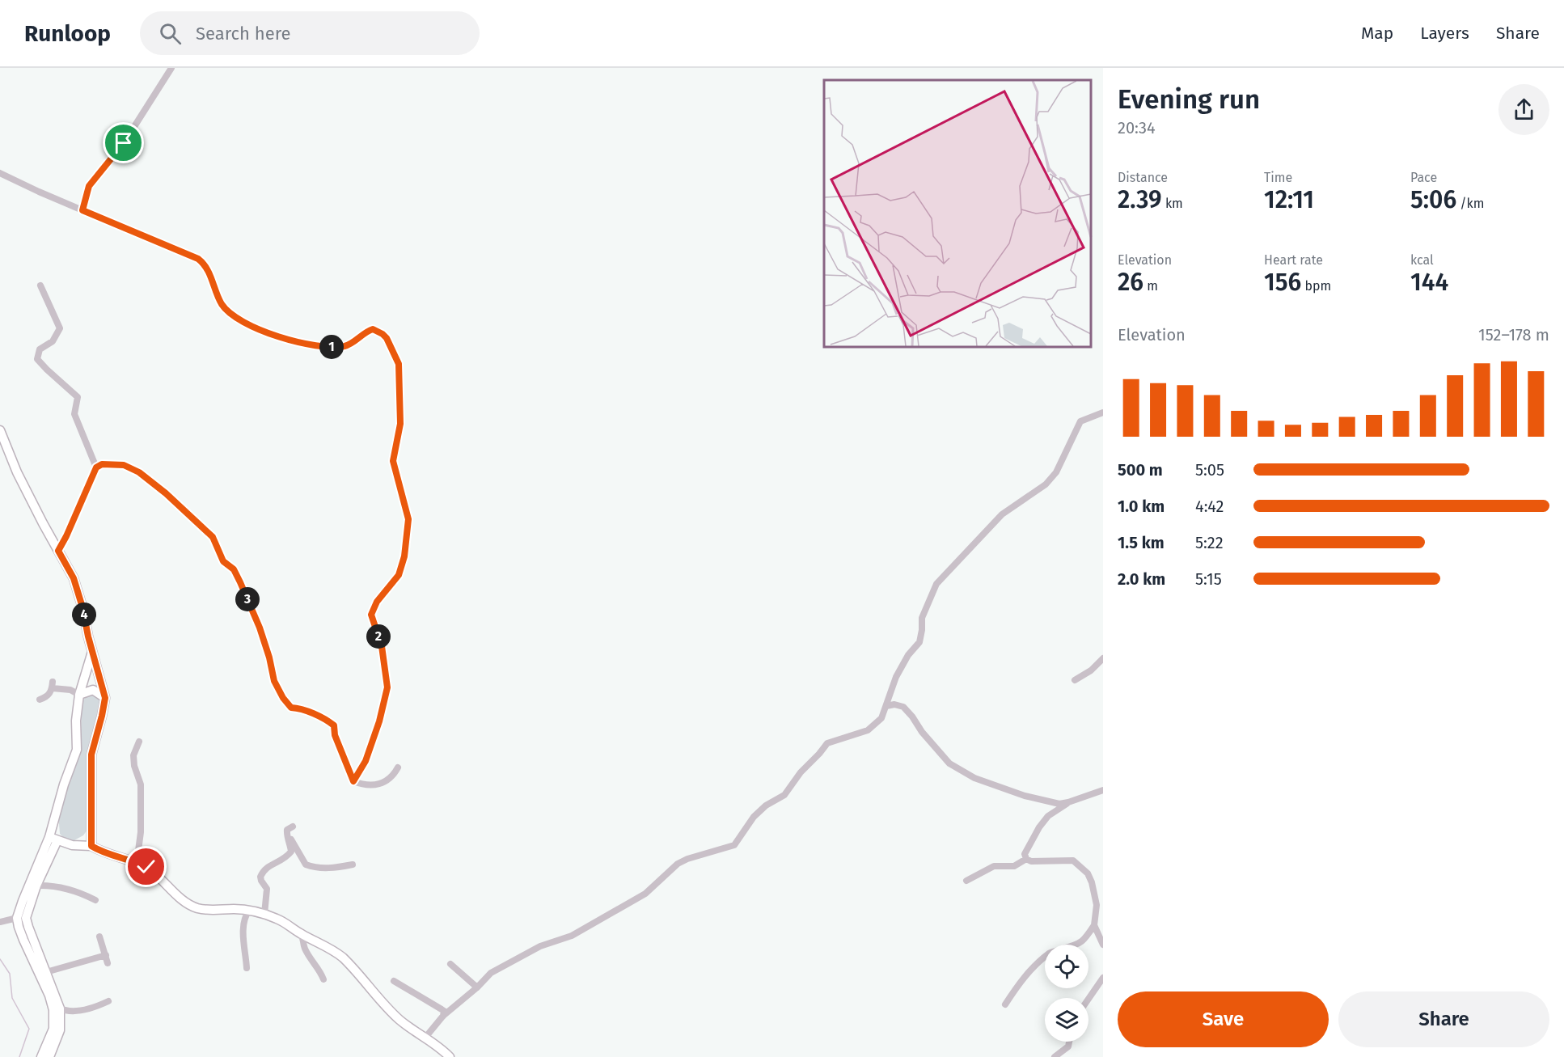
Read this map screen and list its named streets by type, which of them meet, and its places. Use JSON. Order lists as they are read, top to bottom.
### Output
{
  "page": {
    "header": "Runloop",
    "search": "Search here",
    "nav": ["Map", "Layers", "Share"],
    "heading": ["Evening run", "20:34"],
    "stats": [
      ["Distance", "2.39 km"],
      ["Time", "12:11"],
      ["Pace", "5:06 /km"],
      ["Elevation", "26 m"],
      ["Heart rate", "156 bpm"],
      ["kcal", "144"]
    ],
    "chart": ["Elevation", "152–178 m"],
    "pins": [
      "1",
      "3",
      "4",
      "2"
    ],
    "list": [
      {
        "name": "500 m",
        "note": "5:05"
      },
      {
        "name": "1.0 km",
        "note": "4:42"
      },
      {
        "name": "1.5 km",
        "note": "5:22"
      },
      {
        "name": "2.0 km",
        "note": "5:15"
      }
    ],
    "buttons": ["Save", "Share"]
  }
}
